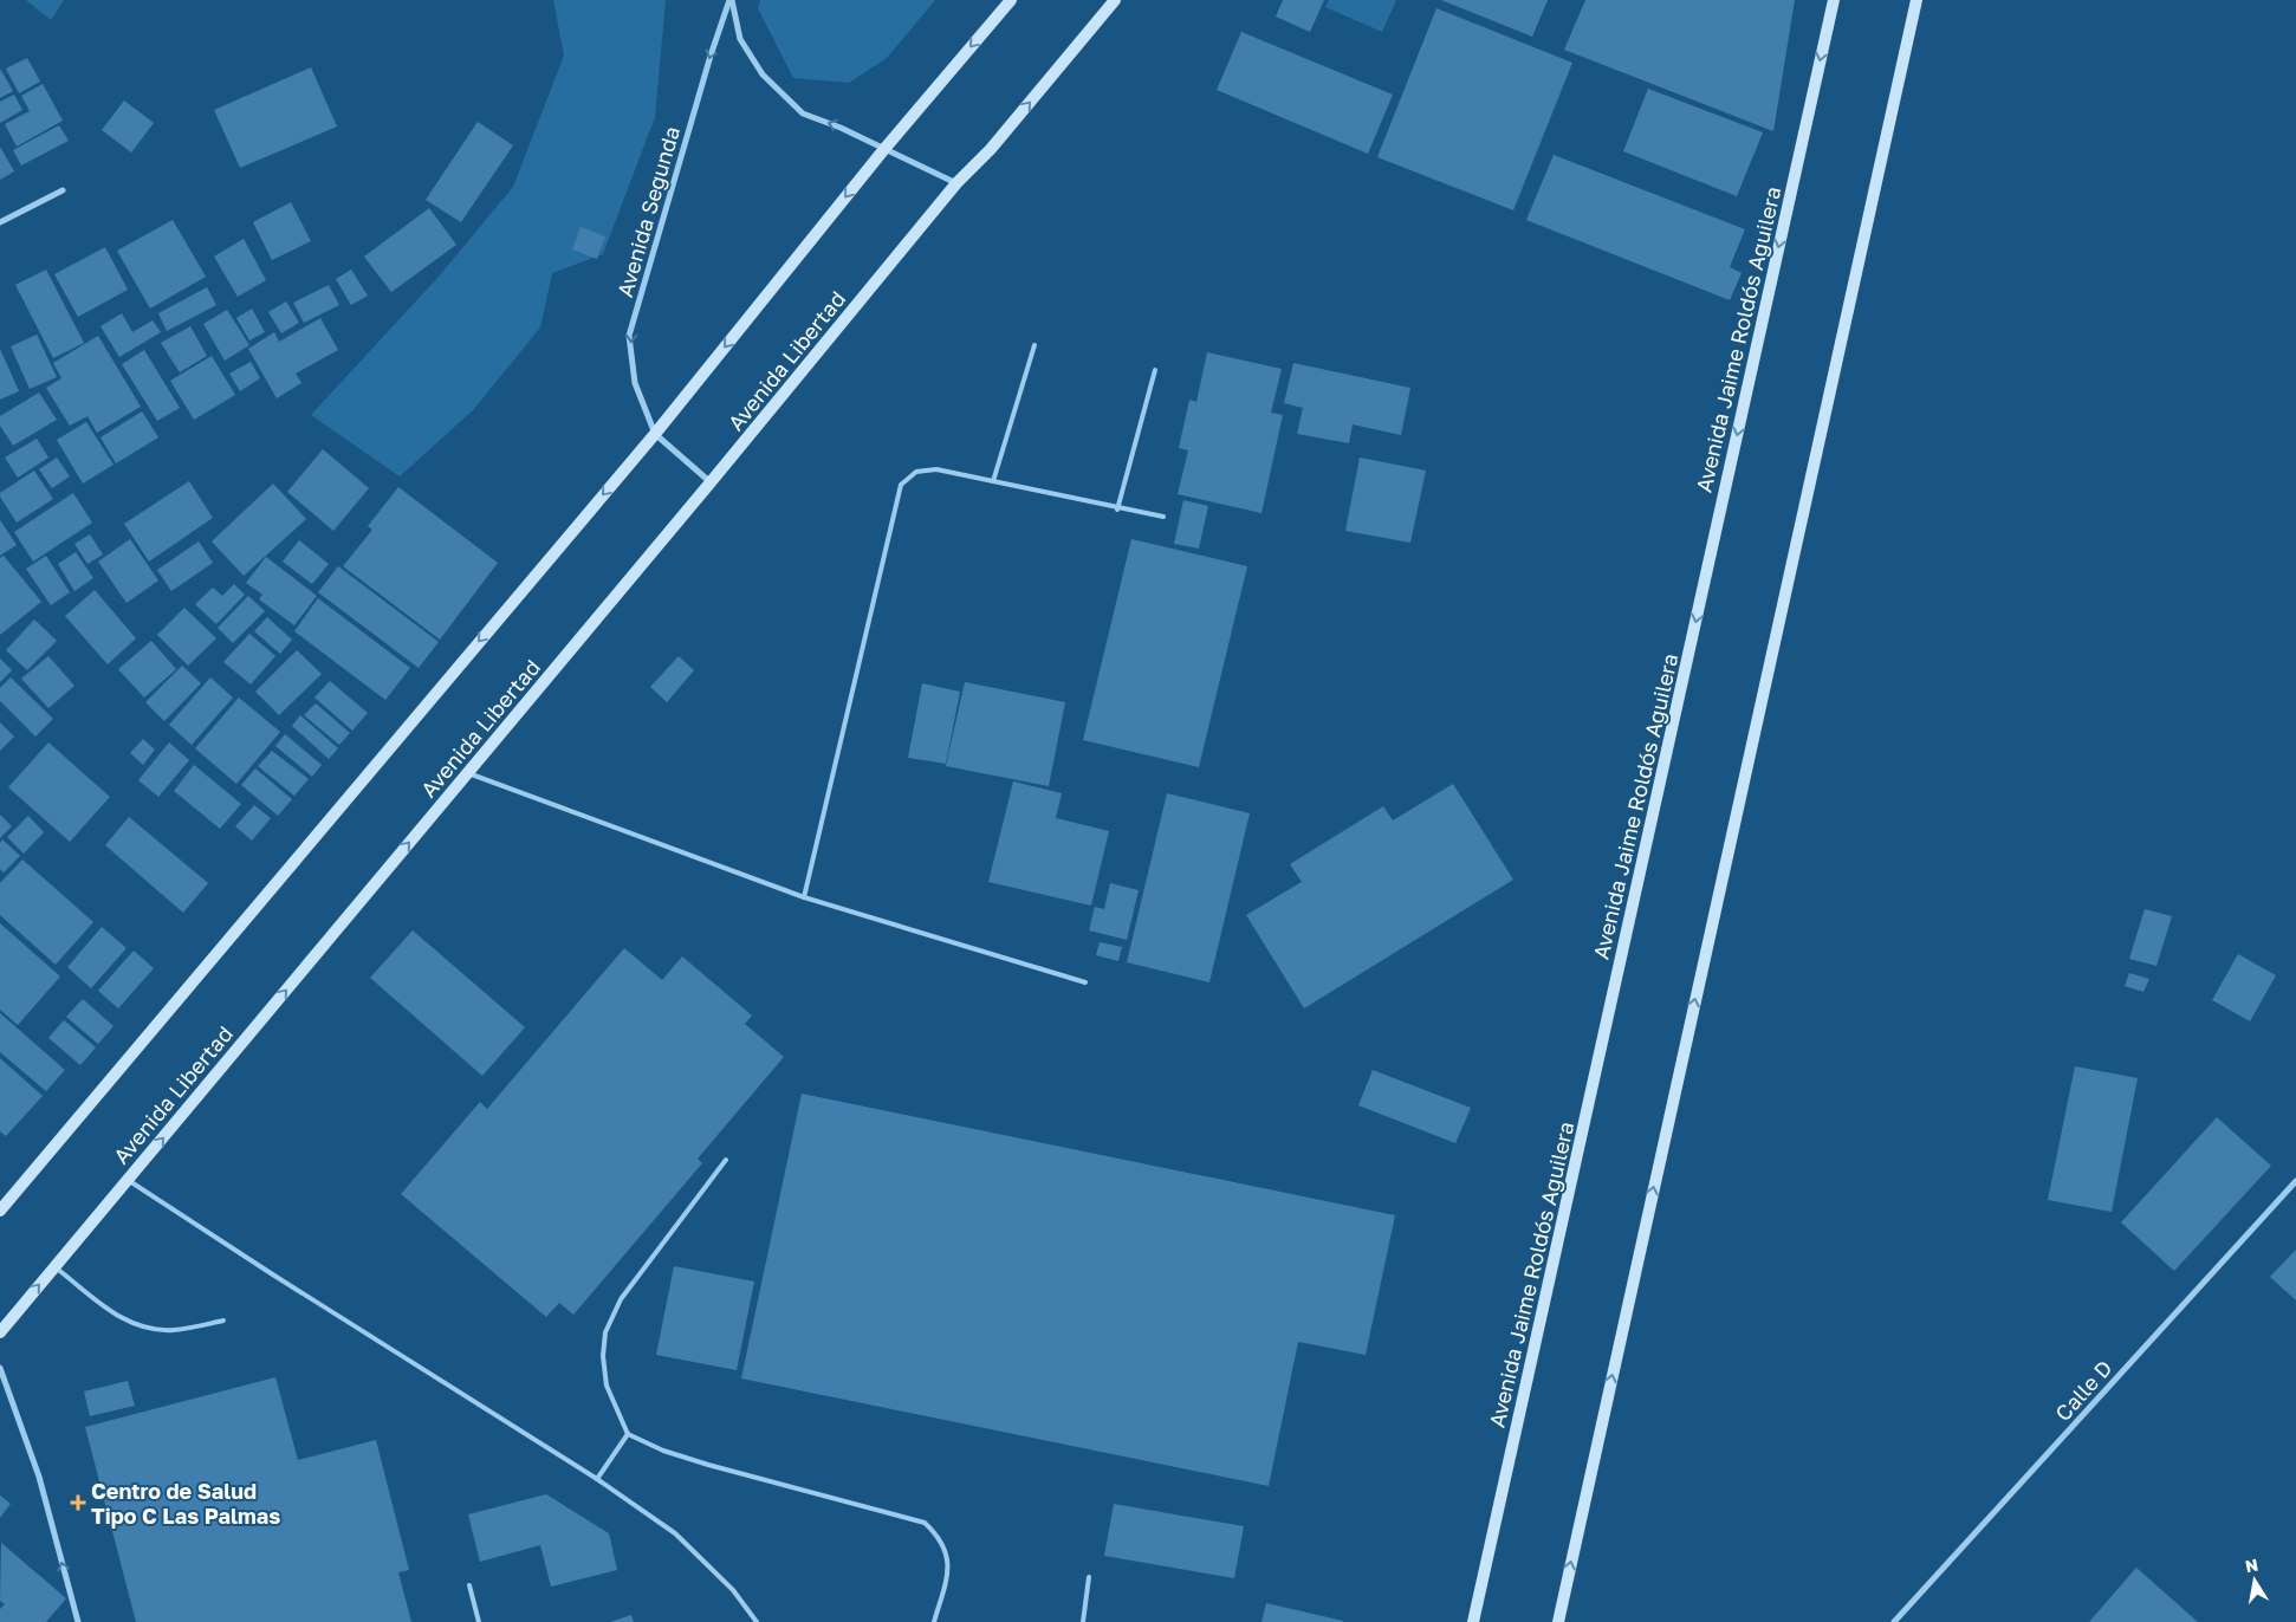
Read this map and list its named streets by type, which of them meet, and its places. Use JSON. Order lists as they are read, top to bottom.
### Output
{
  "streets": {
    "main road": ["Avenida Jaime Roldós Aguilera", "Avenida Libertad"],
    "street": ["Avenida Segunda", "Calle D"]
  },
  "crossings": [
    ["Avenida Segunda", "Avenida Libertad"]
  ],
  "places": {
    "health": ["Centro de Salud Tipo C Las Palmas"]
  },
  "north": "top"
}
